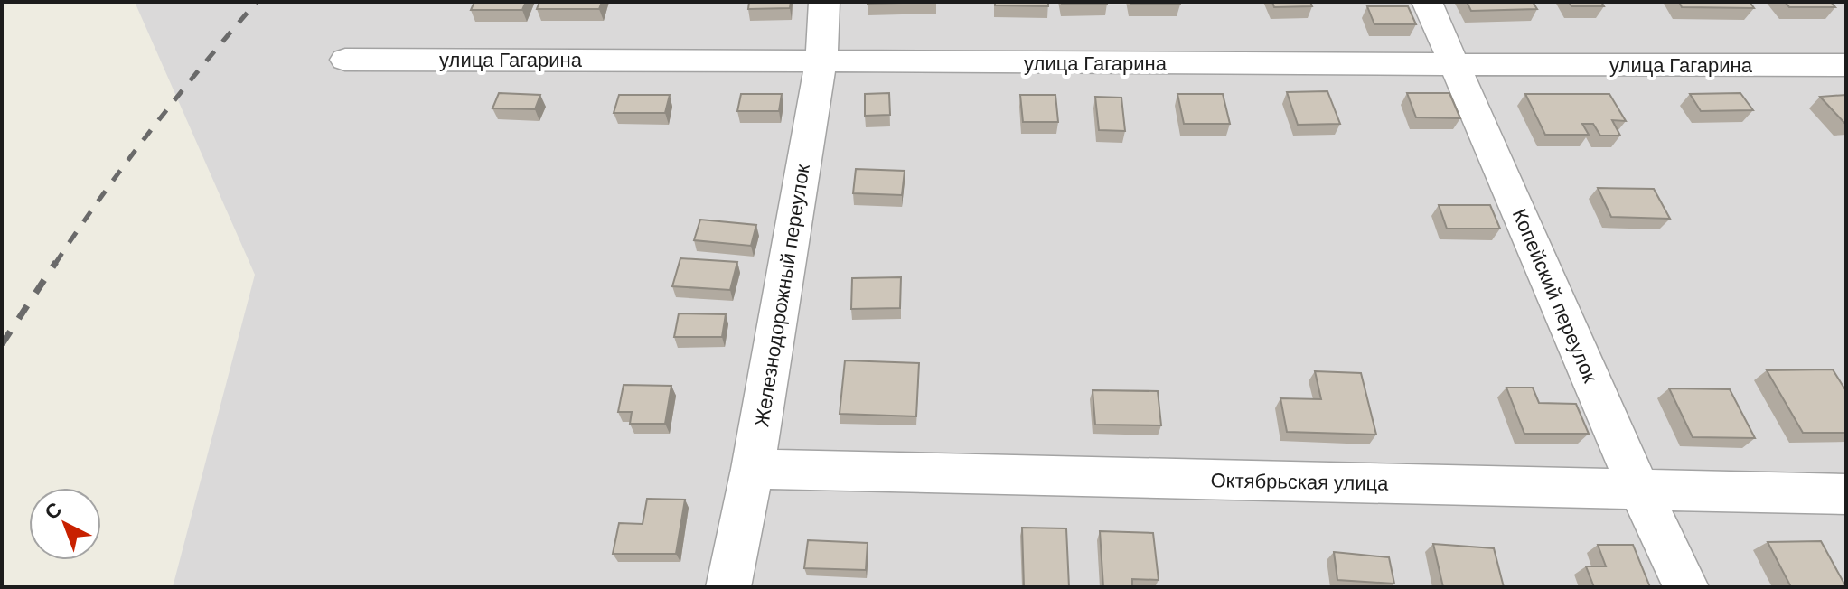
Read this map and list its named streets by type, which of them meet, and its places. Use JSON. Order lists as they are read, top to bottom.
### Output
{
  "streets": {
    "street": [
      "улица Гагарина",
      "Железнодорожный переулок",
      "Копейский переулок",
      "Октябрьская улица"
    ]
  },
  "crossings": [
    ["улица Гагарина", "Железнодорожный переулок"],
    ["улица Гагарина", "Копейский переулок"],
    ["Железнодорожный переулок", "Октябрьская улица"],
    ["Копейский переулок", "Октябрьская улица"]
  ],
  "north": "top left"
}
